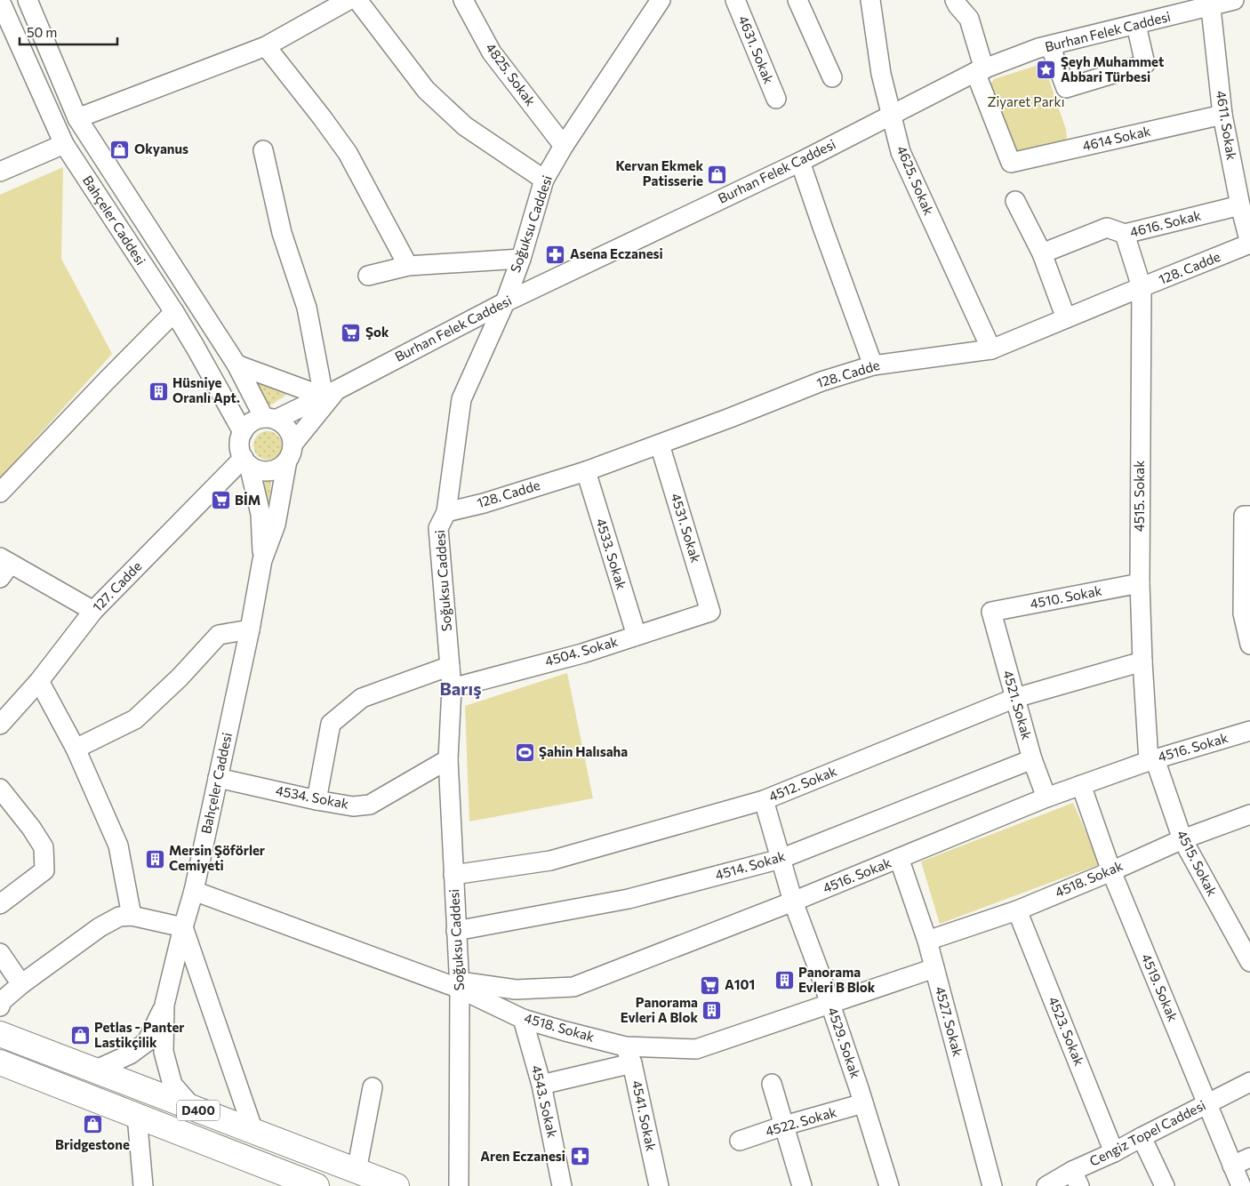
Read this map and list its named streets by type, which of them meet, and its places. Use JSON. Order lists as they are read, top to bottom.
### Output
{
  "streets": {
    "highway": ["D400"],
    "street": [
      "Burhan Felek Caddesi",
      "4631. Sokak",
      "4825. Sokak",
      "4611. Sokak",
      "4614 Sokak",
      "4625. Sokak",
      "Bahçeler Caddesi",
      "Soğuksu Caddesi",
      "4616. Sokak",
      "128. Cadde",
      "4515. Sokak",
      "4531. Sokak",
      "4533. Sokak",
      "127. Cadde",
      "4510. Sokak",
      "4504. Sokak",
      "4521. Sokak",
      "4516. Sokak",
      "4512. Sokak",
      "4534. Sokak",
      "4514. Sokak",
      "4518. Sokak",
      "4519. Sokak",
      "4527. Sokak",
      "4523. Sokak",
      "4529. Sokak",
      "4543. Sokak",
      "4541. Sokak",
      "4522. Sokak",
      "Cengiz Topel Caddesi"
    ]
  },
  "crossings": [
    ["Burhan Felek Caddesi", "4611. Sokak"],
    ["Burhan Felek Caddesi", "4614 Sokak"],
    ["Burhan Felek Caddesi", "4625. Sokak"],
    ["Burhan Felek Caddesi", "Bahçeler Caddesi"],
    ["Burhan Felek Caddesi", "Soğuksu Caddesi"],
    ["Burhan Felek Caddesi", "127. Cadde"],
    ["4825. Sokak", "Soğuksu Caddesi"],
    ["4611. Sokak", "4614 Sokak"],
    ["4611. Sokak", "4616. Sokak"],
    ["4611. Sokak", "128. Cadde"],
    ["4625. Sokak", "128. Cadde"],
    ["Bahçeler Caddesi", "127. Cadde"],
    ["Bahçeler Caddesi", "4534. Sokak"],
    ["Bahçeler Caddesi", "4518. Sokak"],
    ["Soğuksu Caddesi", "128. Cadde"],
    ["Soğuksu Caddesi", "4504. Sokak"],
    ["Soğuksu Caddesi", "4516. Sokak"],
    ["Soğuksu Caddesi", "4512. Sokak"],
    ["Soğuksu Caddesi", "4534. Sokak"],
    ["Soğuksu Caddesi", "4514. Sokak"],
    ["Soğuksu Caddesi", "4518. Sokak"],
    ["4616. Sokak", "4515. Sokak"],
    ["128. Cadde", "4515. Sokak"],
    ["128. Cadde", "4531. Sokak"],
    ["128. Cadde", "4533. Sokak"],
    ["4515. Sokak", "4510. Sokak"],
    ["4515. Sokak", "4516. Sokak"],
    ["4515. Sokak", "4512. Sokak"],
    ["4515. Sokak", "4518. Sokak"],
    ["4531. Sokak", "4504. Sokak"],
    ["4533. Sokak", "4504. Sokak"],
    ["4510. Sokak", "4521. Sokak"],
    ["4521. Sokak", "4516. Sokak"],
    ["4521. Sokak", "4512. Sokak"],
    ["4521. Sokak", "4514. Sokak"],
    ["4516. Sokak", "4518. Sokak"],
    ["4516. Sokak", "4519. Sokak"],
    ["4516. Sokak", "4527. Sokak"],
    ["4516. Sokak", "4529. Sokak"],
    ["4512. Sokak", "4529. Sokak"],
    ["4514. Sokak", "4529. Sokak"],
    ["4518. Sokak", "4519. Sokak"],
    ["4518. Sokak", "4527. Sokak"],
    ["4518. Sokak", "4523. Sokak"],
    ["4518. Sokak", "4529. Sokak"],
    ["4518. Sokak", "4543. Sokak"],
    ["4518. Sokak", "4541. Sokak"],
    ["4519. Sokak", "Cengiz Topel Caddesi"],
    ["4523. Sokak", "Cengiz Topel Caddesi"],
    ["4529. Sokak", "4522. Sokak"]
  ],
  "districts": ["Barış"],
  "parks": ["Ziyaret Parkı"],
  "places": {
    "place": ["Şeyh Muhammet Abbari Türbesi"],
    "shop": [
      "Okyanus",
      "Kervan Ekmek Patisserie",
      "Petlas - Panter Lastikçilik",
      "Bridgestone"
    ],
    "pharmacy": ["Asena Eczanesi", "Aren Eczanesi"],
    "supermarket": ["Şok", "BİM", "A101"],
    "building": [
      "Hüsniye Oranlı Apt.",
      "Mersin Şöförler Cemiyeti",
      "Panorama Evleri B Blok",
      "Panorama Evleri A Blok"
    ],
    "sports": ["Şahin Halısaha"]
  },
  "scale_bar": "50 m"
}
